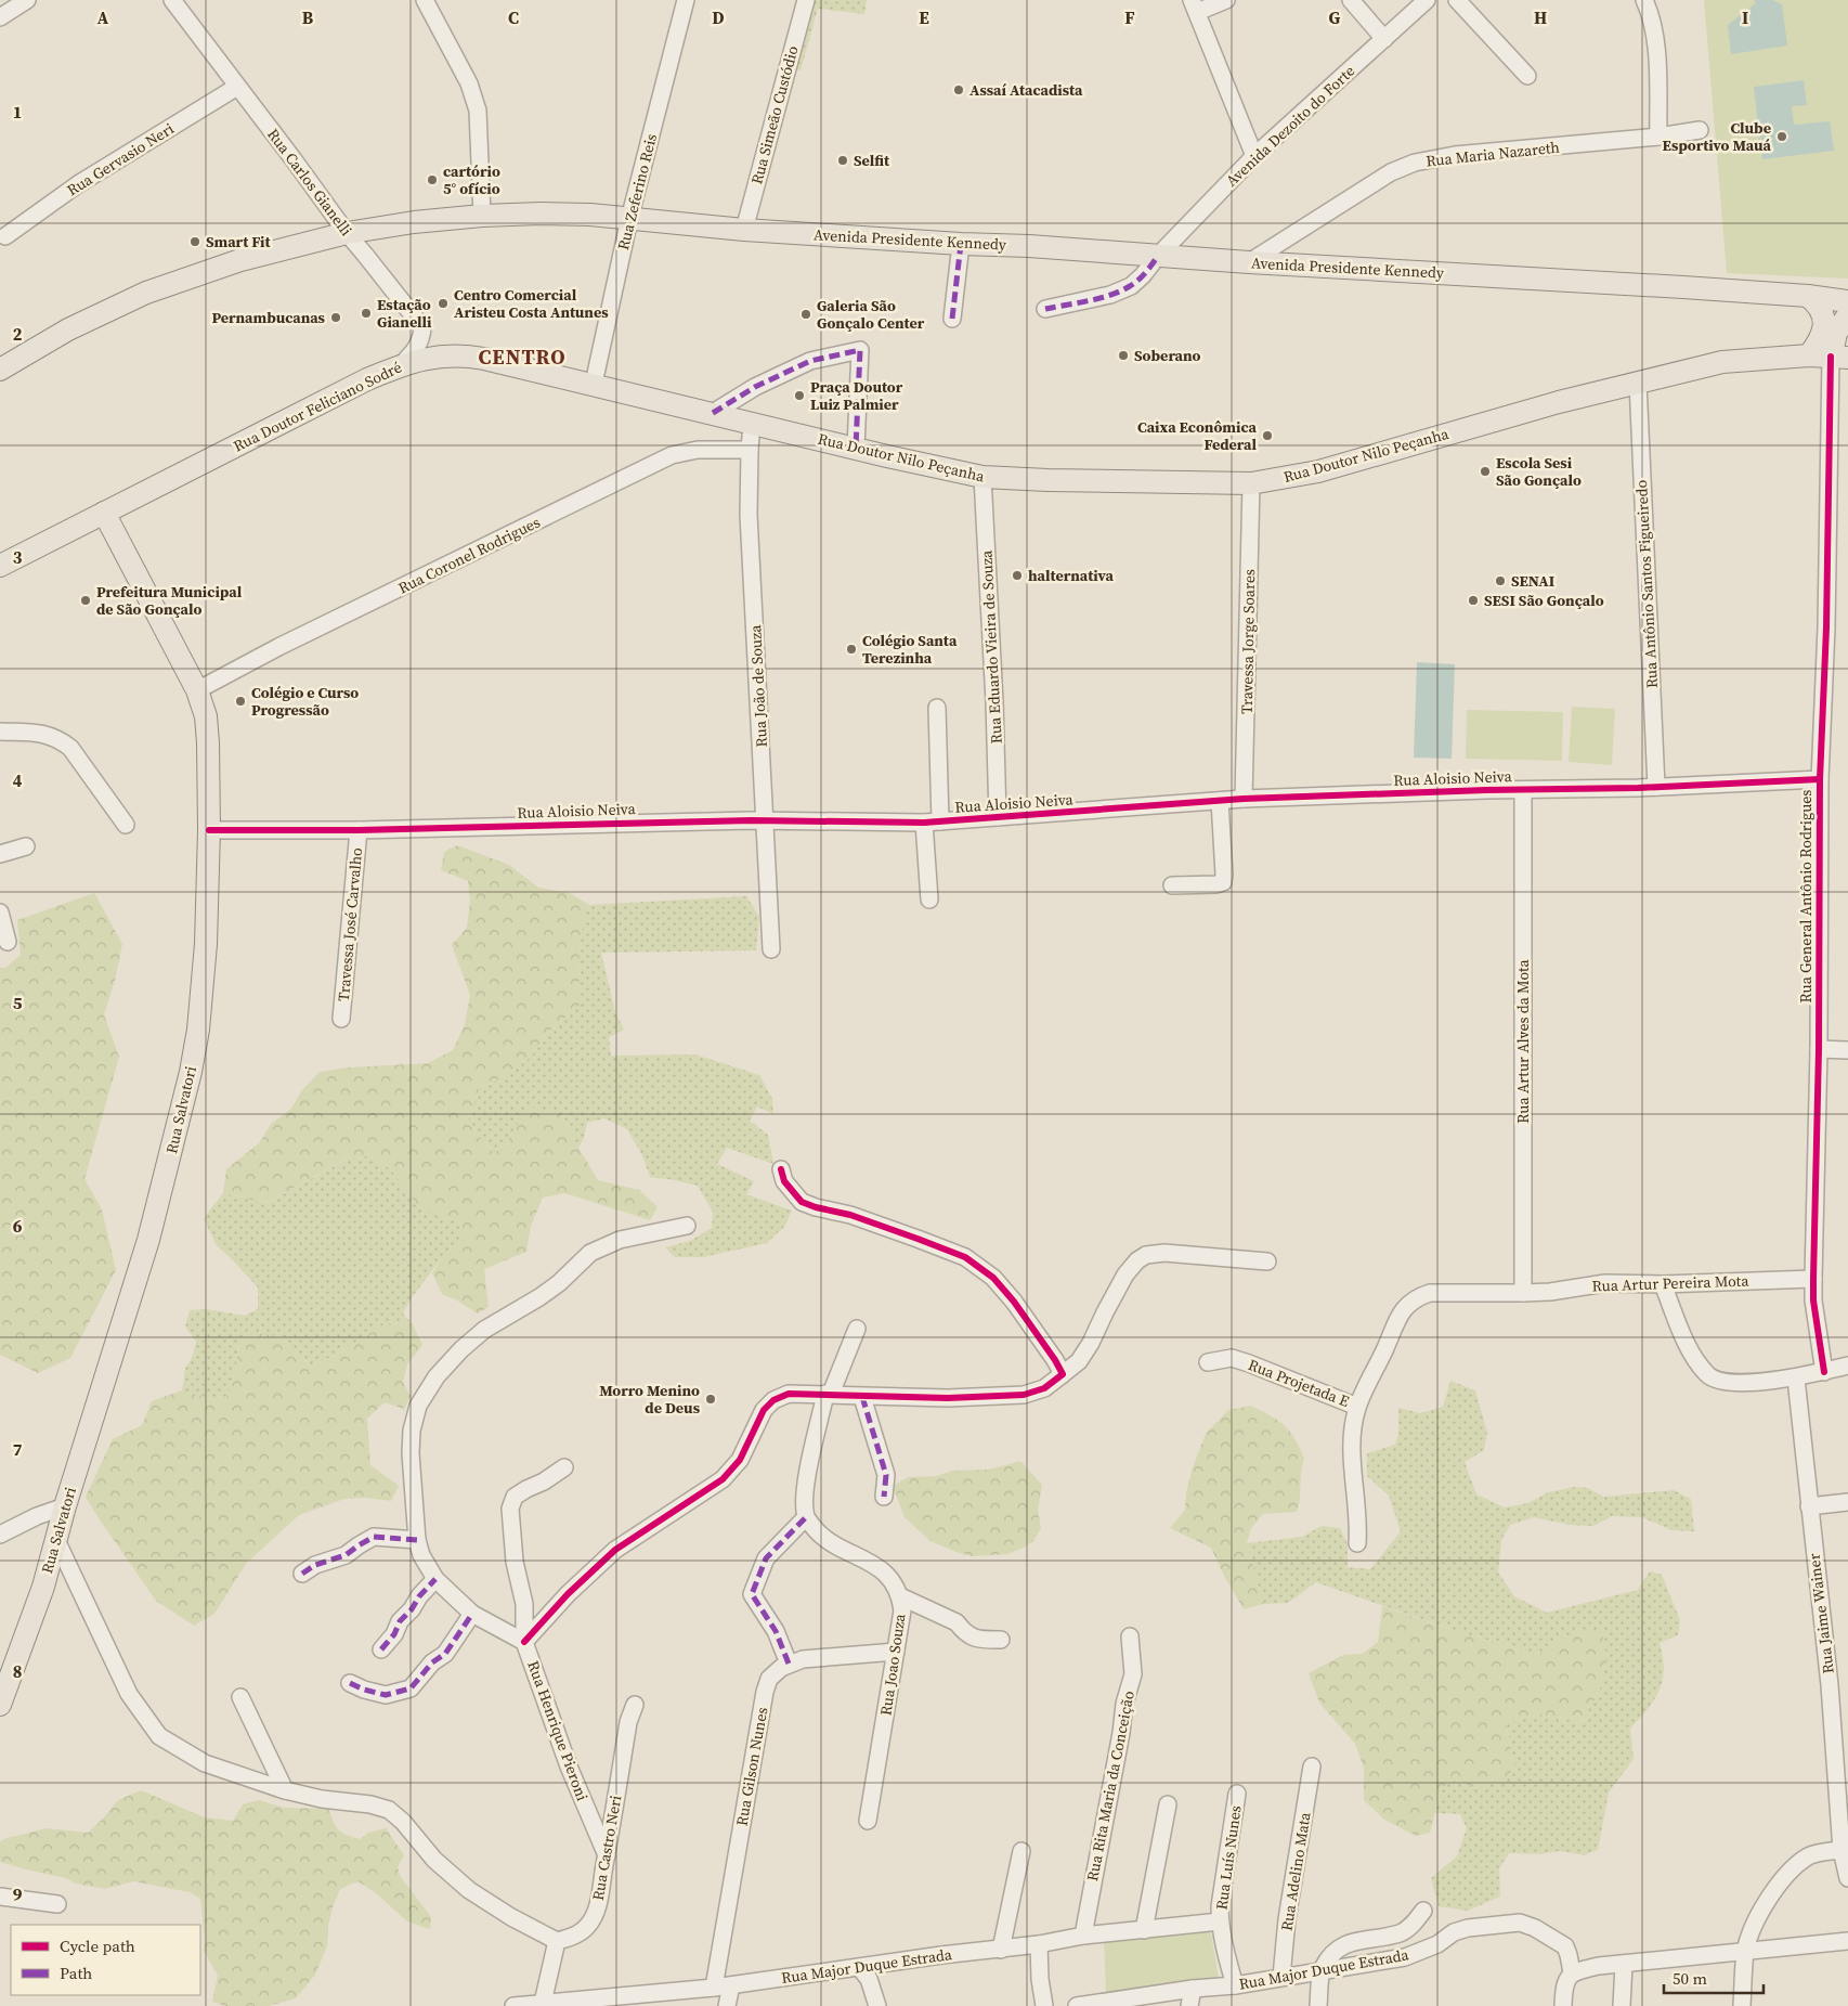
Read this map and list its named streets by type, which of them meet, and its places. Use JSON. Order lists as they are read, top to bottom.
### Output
{
  "streets": {
    "main road": [
      "Avenida Presidente Kennedy",
      "Rua Doutor Feliciano Sodré",
      "Rua Doutor Nilo Peçanha",
      "Rua Salvatori"
    ],
    "street": [
      "Rua Simeão Custódio",
      "Avenida Dezoito do Forte",
      "Rua Maria Nazareth",
      "Rua Gervasio Neri",
      "Rua Carlos Gianelli",
      "Rua Zeferino Reis",
      "Rua Coronel Rodrigues",
      "Rua Antônio Santos Figueiredo",
      "Travessa Jorge Soares",
      "Rua Eduardo Vieira de Souza",
      "Rua João de Souza",
      "Rua Aloisio Neiva",
      "Rua General Antônio Rodrigues",
      "Travessa José Carvalho",
      "Rua Artur Alves da Mota",
      "Rua Artur Pereira Mota",
      "Rua Projetada E",
      "Rua Jaime Wainer",
      "Rua Joao Souza",
      "Rua Henrique Pieroni",
      "Rua Gilson Nunes",
      "Rua Rita Maria da Conceição",
      "Rua Castro Neri",
      "Rua Luís Nunes",
      "Rua Adelino Mata",
      "Rua Major Duque Estrada"
    ]
  },
  "crossings": [
    ["Rua Simeão Custódio", "Avenida Presidente Kennedy"],
    ["Avenida Dezoito do Forte", "Avenida Presidente Kennedy"],
    ["Rua Maria Nazareth", "Avenida Presidente Kennedy"],
    ["Rua Gervasio Neri", "Rua Carlos Gianelli"],
    ["Rua Carlos Gianelli", "Avenida Presidente Kennedy"],
    ["Rua Carlos Gianelli", "Rua Doutor Feliciano Sodré"],
    ["Rua Zeferino Reis", "Avenida Presidente Kennedy"],
    ["Rua Zeferino Reis", "Rua Doutor Feliciano Sodré"],
    ["Rua Doutor Feliciano Sodré", "Rua Doutor Nilo Peçanha"],
    ["Rua Doutor Feliciano Sodré", "Rua João de Souza"],
    ["Rua Doutor Feliciano Sodré", "Rua Salvatori"],
    ["Rua Doutor Nilo Peçanha", "Rua Antônio Santos Figueiredo"],
    ["Rua Doutor Nilo Peçanha", "Travessa Jorge Soares"],
    ["Rua Doutor Nilo Peçanha", "Rua Eduardo Vieira de Souza"],
    ["Rua Doutor Nilo Peçanha", "Rua João de Souza"],
    ["Rua Doutor Nilo Peçanha", "Rua General Antônio Rodrigues"],
    ["Rua Coronel Rodrigues", "Rua João de Souza"],
    ["Rua Coronel Rodrigues", "Rua Salvatori"],
    ["Rua Antônio Santos Figueiredo", "Rua Aloisio Neiva"],
    ["Travessa Jorge Soares", "Rua Aloisio Neiva"],
    ["Rua Eduardo Vieira de Souza", "Rua Aloisio Neiva"],
    ["Rua João de Souza", "Rua Aloisio Neiva"],
    ["Rua Aloisio Neiva", "Rua General Antônio Rodrigues"],
    ["Rua Aloisio Neiva", "Travessa José Carvalho"],
    ["Rua Aloisio Neiva", "Rua Artur Alves da Mota"],
    ["Rua Aloisio Neiva", "Rua Salvatori"],
    ["Rua General Antônio Rodrigues", "Rua Artur Pereira Mota"],
    ["Rua Artur Alves da Mota", "Rua Artur Pereira Mota"],
    ["Rua Artur Pereira Mota", "Rua Projetada E"],
    ["Rua Joao Souza", "Rua Gilson Nunes"],
    ["Rua Henrique Pieroni", "Rua Castro Neri"],
    ["Rua Gilson Nunes", "Rua Major Duque Estrada"],
    ["Rua Rita Maria da Conceição", "Rua Major Duque Estrada"],
    ["Rua Luís Nunes", "Rua Major Duque Estrada"],
    ["Rua Adelino Mata", "Rua Major Duque Estrada"]
  ],
  "districts": ["CENTRO"],
  "places": [
    "Assaí Atacadista",
    "Clube Esportivo Mauá",
    "Selfit",
    "cartório 5° ofício",
    "Smart Fit",
    "Centro Comercial Aristeu Costa Antunes",
    "Estação Gianelli",
    "Galeria São Gonçalo Center",
    "Pernambucanas",
    "Soberano",
    "Praça Doutor Luiz Palmier",
    "Caixa Econômica Federal",
    "Escola Sesi São Gonçalo",
    "halternativa",
    "SENAI",
    "Prefeitura Municipal de São Gonçalo",
    "SESI São Gonçalo",
    "Colégio Santa Terezinha",
    "Colégio e Curso Progressão",
    "Morro Menino de Deus"
  ],
  "legend": ["Cycle path", "Path"],
  "scale_bar": "50 m",
  "grid": {
    "columns": [
      "A",
      "B",
      "C",
      "D",
      "E",
      "F",
      "G",
      "H",
      "I"
    ],
    "rows": [
      "1",
      "2",
      "3",
      "4",
      "5",
      "6",
      "7",
      "8",
      "9"
    ]
  }
}
